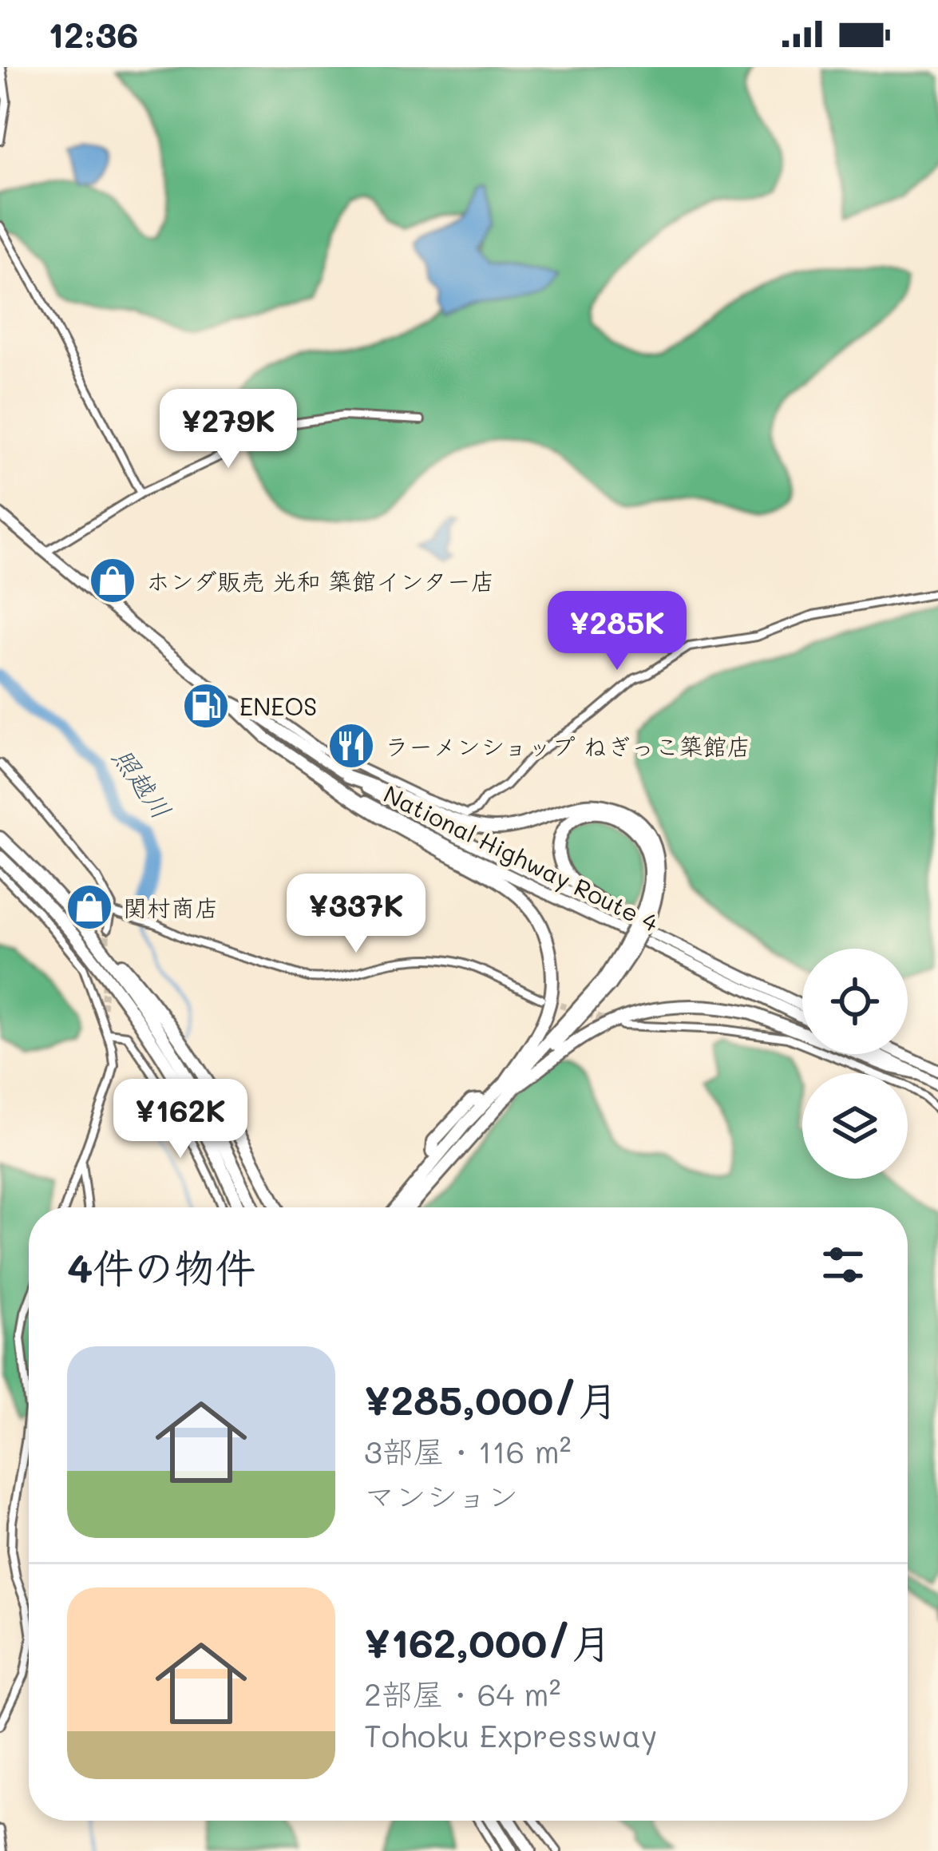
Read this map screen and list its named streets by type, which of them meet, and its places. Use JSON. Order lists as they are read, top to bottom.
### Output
{
  "streets": {
    "highway": ["National Highway Route 4"]
  },
  "water": ["照越川"],
  "places": {
    "shop": ["ホンダ販売 光和 築館インター店", "関村商店"],
    "fuel station": ["ENEOS"],
    "restaurant": ["ラーメンショップ ねぎっこ築館店"]
  },
  "page": {
    "status": "12:36",
    "price": [
      "¥279K",
      "¥285K",
      "¥337K",
      "¥162K"
    ],
    "heading": "4件の物件",
    "list": [
      {
        "name": "¥285,000/月",
        "note": "3部屋 · 116 m² · マンション"
      },
      {
        "name": "¥162,000/月",
        "note": "2部屋 · 64 m² · Tohoku Expressway"
      }
    ]
  }
}
